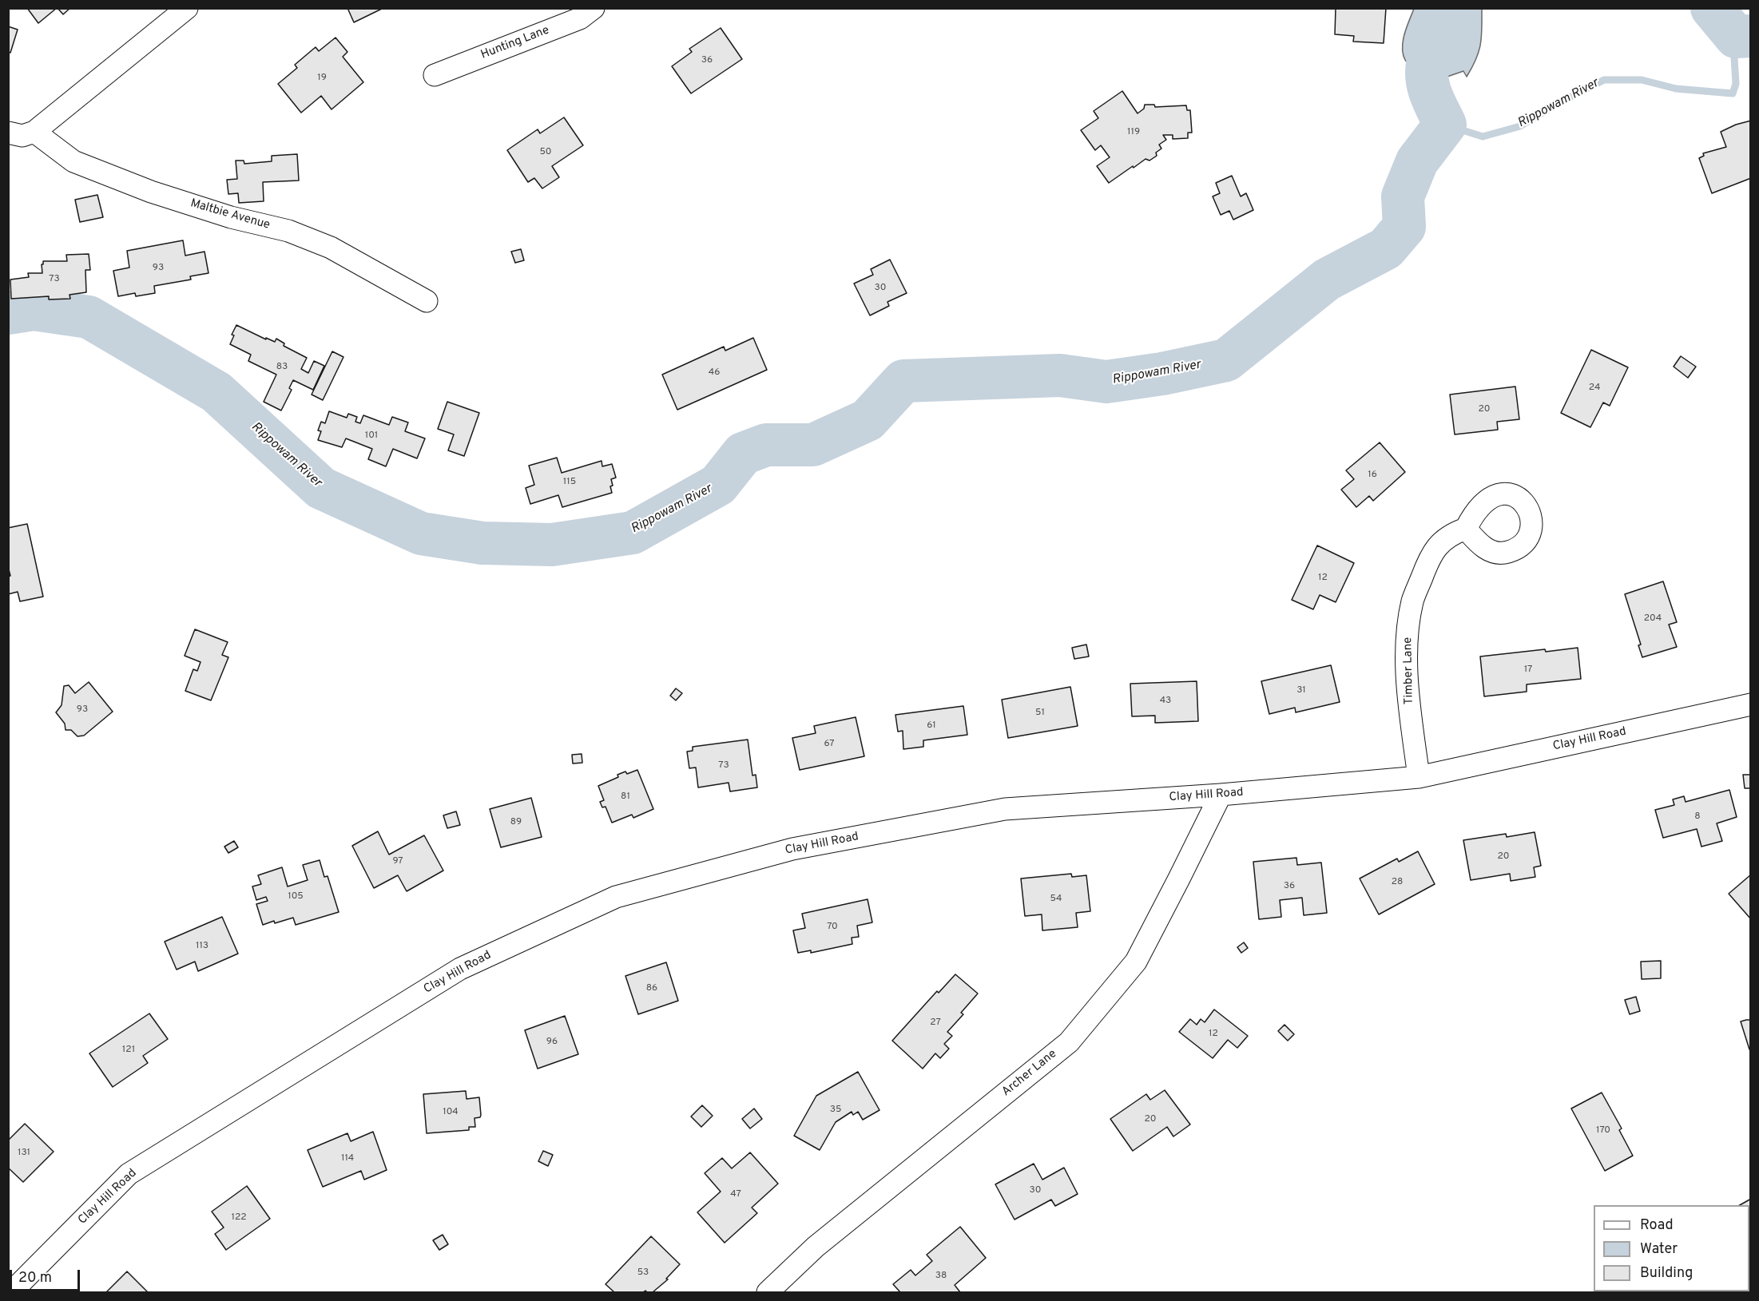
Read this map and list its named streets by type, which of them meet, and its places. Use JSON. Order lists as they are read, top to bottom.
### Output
{
  "streets": {
    "street": [
      "Hunting Lane",
      "Maltbie Avenue",
      "Timber Lane",
      "Clay Hill Road",
      "Archer Lane"
    ]
  },
  "crossings": [
    ["Timber Lane", "Clay Hill Road"],
    ["Clay Hill Road", "Archer Lane"]
  ],
  "water": ["Rippowam River"],
  "house_numbers": [
    "36",
    "19",
    "119",
    "50",
    "93",
    "73",
    "30",
    "83",
    "46",
    "24",
    "20",
    "101",
    "16",
    "115",
    "12",
    "204",
    "17",
    "31",
    "43",
    "93",
    "51",
    "61",
    "67",
    "73",
    "81",
    "8",
    "89",
    "20",
    "97",
    "28",
    "36",
    "105",
    "54",
    "70",
    "113",
    "86",
    "27",
    "12",
    "96",
    "121",
    "35",
    "104",
    "20",
    "170",
    "131",
    "114",
    "30",
    "47",
    "122",
    "53",
    "38"
  ],
  "legend": ["Road", "Water", "Building"],
  "scale_bar": "20 m"
}
